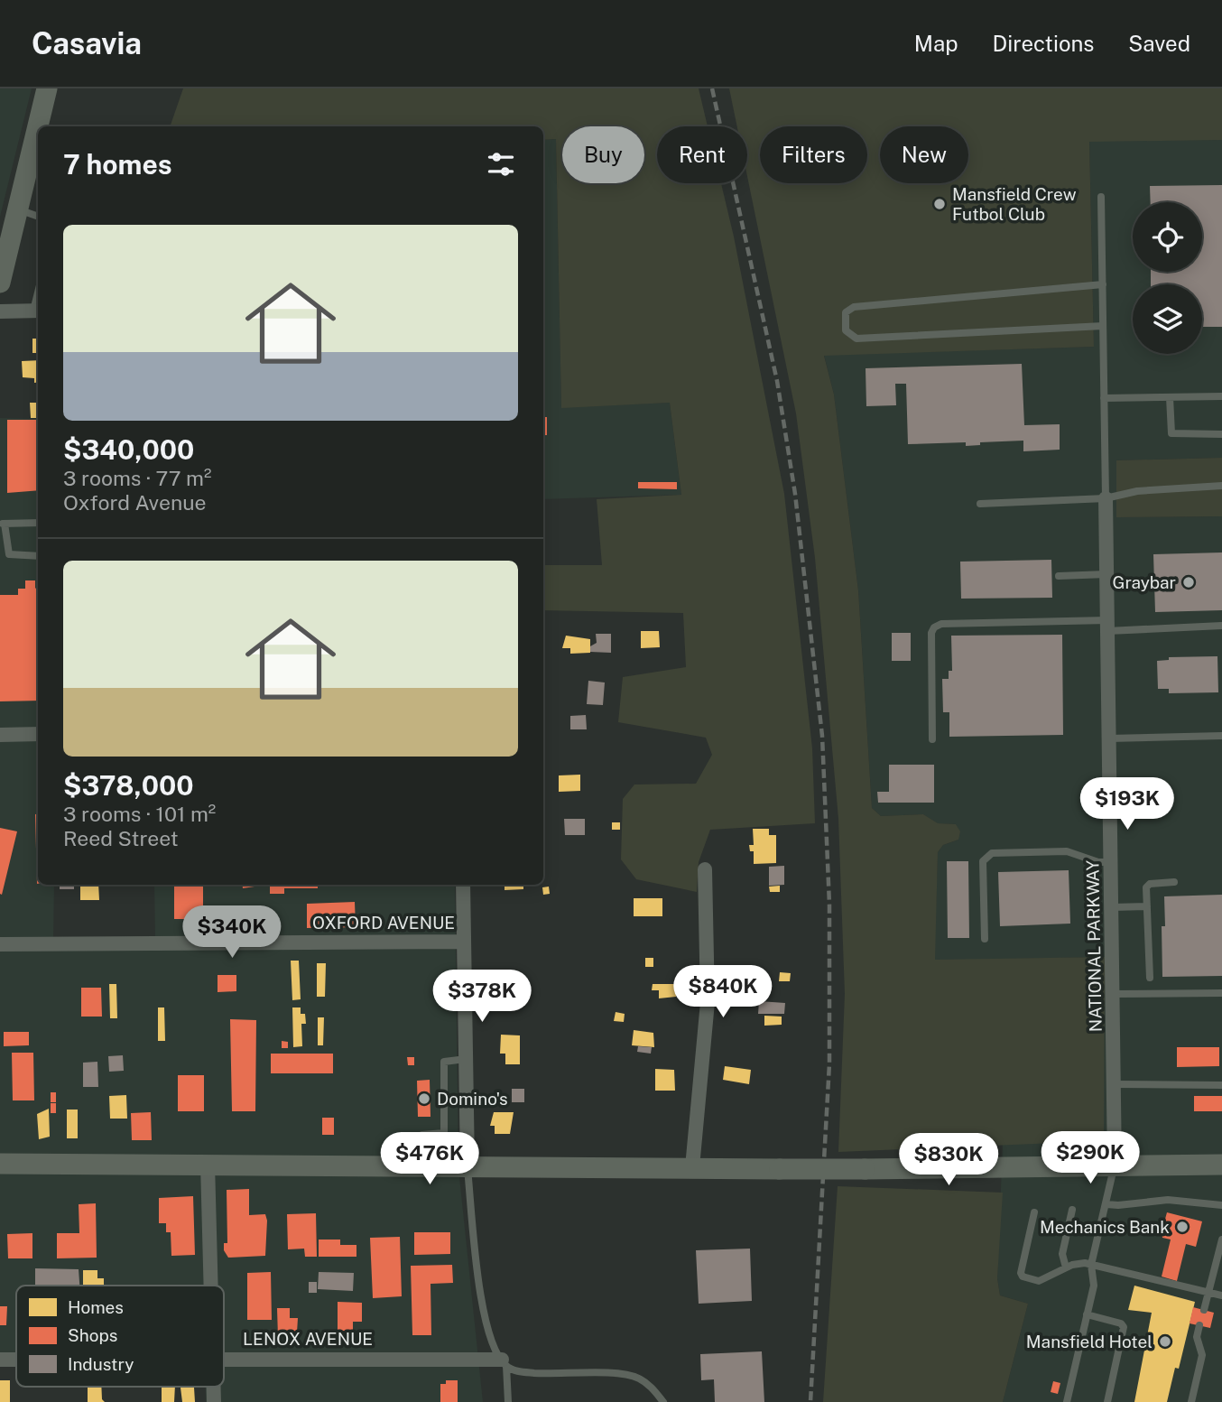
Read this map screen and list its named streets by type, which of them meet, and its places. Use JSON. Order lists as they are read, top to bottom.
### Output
{
  "streets": {
    "street": ["OXFORD AVENUE", "NATIONAL PARKWAY", "LENOX AVENUE"]
  },
  "places": [
    "Mansfield Crew Futbol Club",
    "Graybar",
    "Domino's",
    "Mechanics Bank",
    "Mansfield Hotel"
  ],
  "legend": ["Homes", "Shops", "Industry"],
  "page": {
    "header": "Casavia",
    "nav": ["Map", "Directions", "Saved"],
    "chip": [
      "Buy",
      "Rent",
      "Filters",
      "New"
    ],
    "heading": "7 homes",
    "list": [
      {
        "name": "$340,000",
        "note": "3 rooms · 77 m² · Oxford Avenue"
      },
      {
        "name": "$378,000",
        "note": "3 rooms · 101 m² · Reed Street"
      }
    ],
    "price": [
      "$193K",
      "$340K",
      "$840K",
      "$378K",
      "$290K",
      "$476K",
      "$830K"
    ]
  }
}
